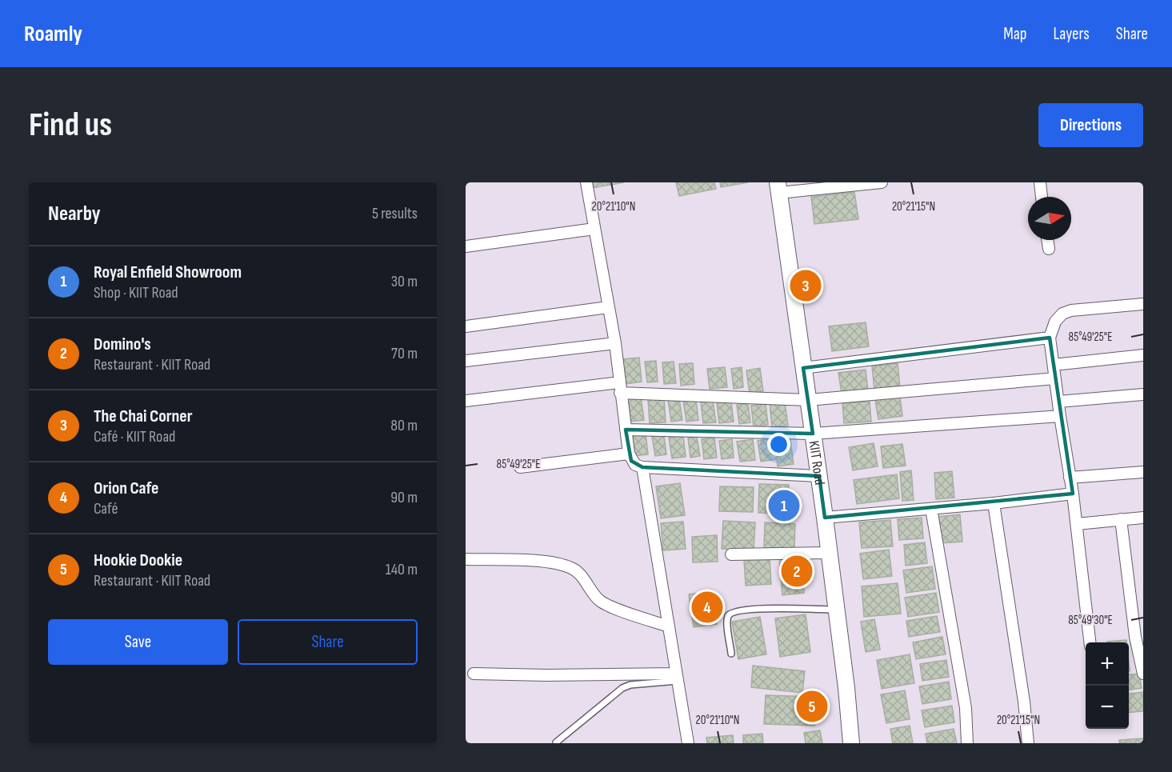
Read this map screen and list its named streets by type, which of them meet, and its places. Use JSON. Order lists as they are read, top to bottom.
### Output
{
  "streets": {
    "main road": ["KIIT Road"]
  },
  "north": "right",
  "page": {
    "header": "Roamly",
    "nav": ["Map", "Layers", "Share"],
    "buttons": [
      "Directions",
      ["Save", "Share"]
    ],
    "title": "Find us",
    "heading": ["Nearby", "5 results"],
    "list": [
      {
        "mark": "1",
        "name": "Royal Enfield Showroom",
        "note": "Shop · KIIT Road",
        "value": "30 m"
      },
      {
        "mark": "2",
        "name": "Domino's",
        "note": "Restaurant · KIIT Road",
        "value": "70 m"
      },
      {
        "mark": "3",
        "name": "The Chai Corner",
        "note": "Café · KIIT Road",
        "value": "80 m"
      },
      {
        "mark": "4",
        "name": "Orion Cafe",
        "note": "Café",
        "value": "90 m"
      },
      {
        "mark": "5",
        "name": "Hookie Dookie",
        "note": "Restaurant · KIIT Road",
        "value": "140 m"
      }
    ],
    "pins": [
      "3",
      "1",
      "2",
      "4",
      "5"
    ],
    "map_buttons": ["+", "−"]
  },
  "coordinates": [
    "20°21'10\"N",
    "20°21'15\"N",
    "85°49'25\"E",
    "85°49'30\"E"
  ]
}
